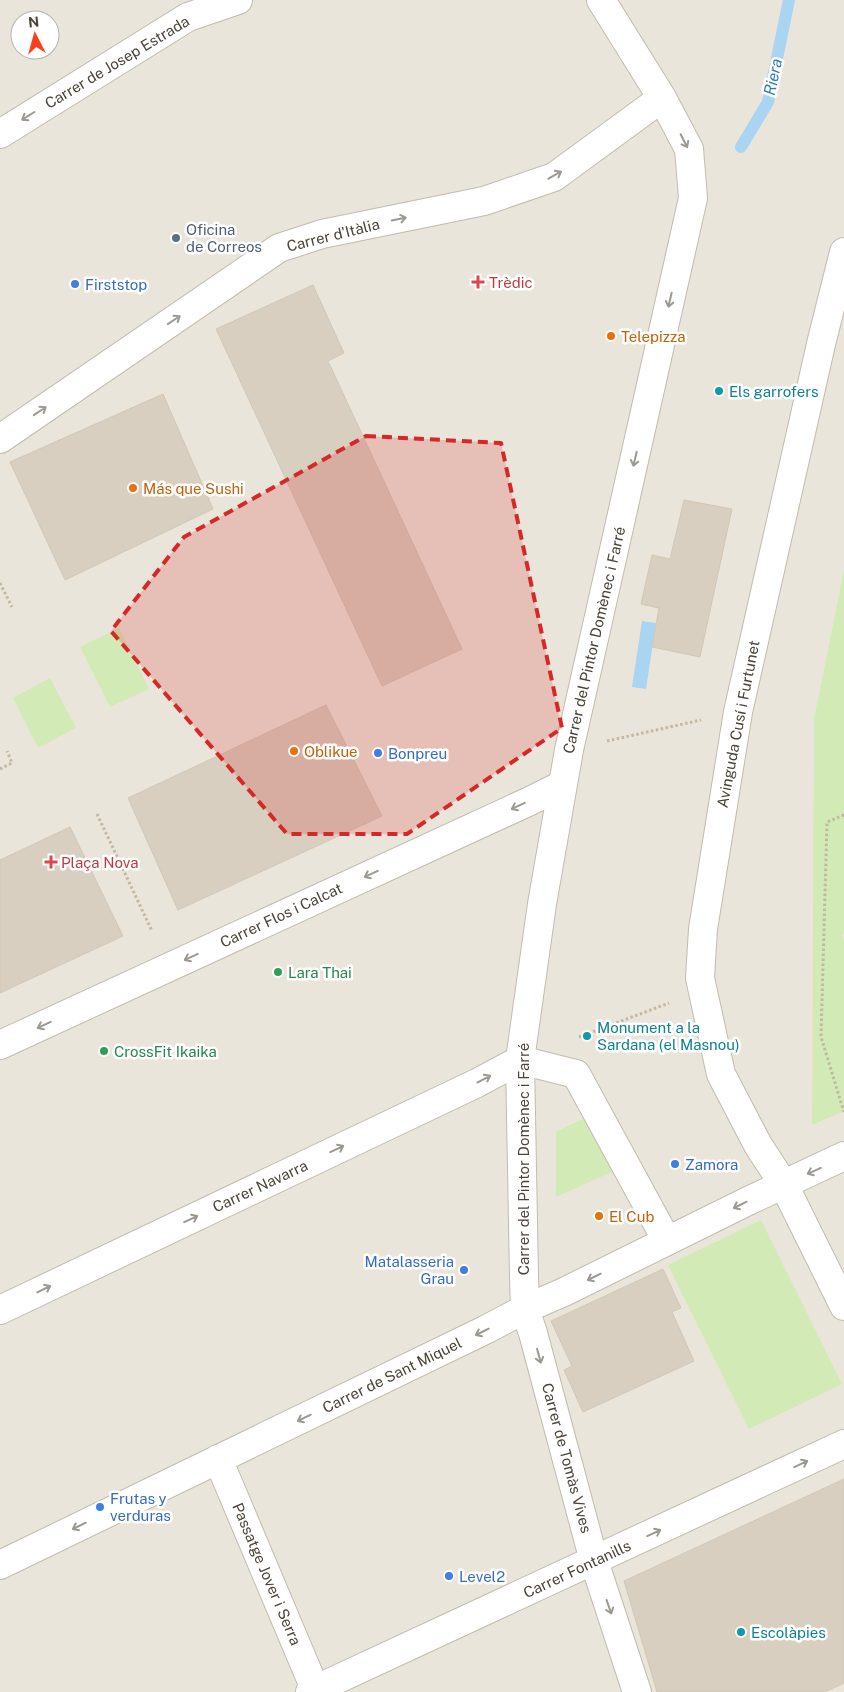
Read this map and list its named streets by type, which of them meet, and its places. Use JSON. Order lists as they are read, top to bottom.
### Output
{
  "streets": {
    "street": [
      "Carrer de Josep Estrada",
      "Carrer d'Itàlia",
      "Carrer del Pintor Domènec i Farré",
      "Avinguda Cusí i Furtunet",
      "Carrer Flos i Calcat",
      "Carrer Navarra",
      "Carrer de Sant Miquel",
      "Carrer de Tomàs Vives",
      "Carrer Fontanills",
      "Passatge Jover i Serra"
    ]
  },
  "crossings": [
    ["Carrer d'Itàlia", "Carrer del Pintor Domènec i Farré"],
    ["Carrer del Pintor Domènec i Farré", "Carrer Flos i Calcat"],
    ["Carrer del Pintor Domènec i Farré", "Carrer Navarra"],
    ["Carrer del Pintor Domènec i Farré", "Carrer de Sant Miquel"],
    ["Carrer del Pintor Domènec i Farré", "Carrer de Tomàs Vives"],
    ["Avinguda Cusí i Furtunet", "Carrer de Sant Miquel"],
    ["Carrer de Sant Miquel", "Carrer de Tomàs Vives"],
    ["Carrer de Sant Miquel", "Passatge Jover i Serra"],
    ["Carrer de Tomàs Vives", "Carrer Fontanills"],
    ["Carrer Fontanills", "Passatge Jover i Serra"]
  ],
  "one_way": [
    "Carrer de Josep Estrada",
    "Carrer d'Itàlia",
    "Carrer del Pintor Domènec i Farré",
    "Carrer Flos i Calcat",
    "Carrer Navarra",
    "Carrer de Sant Miquel",
    "Carrer de Tomàs Vives",
    "Carrer Fontanills"
  ],
  "water": ["Riera"],
  "places": {
    "other": [
      "Oficina de Correos",
      "Firststop",
      "Telepizza",
      "Els garrofers",
      "Más que Sushi",
      "Oblikue",
      "Bonpreu",
      "Lara Thai",
      "Monument a la Sardana (el Masnou)",
      "CrossFit Ikaika",
      "Zamora",
      "El Cub",
      "Matalasseria Grau",
      "Frutas y verduras",
      "Level2",
      "Escolàpies"
    ],
    "health": ["Trèdic", "Plaça Nova"]
  },
  "north": "top"
}
